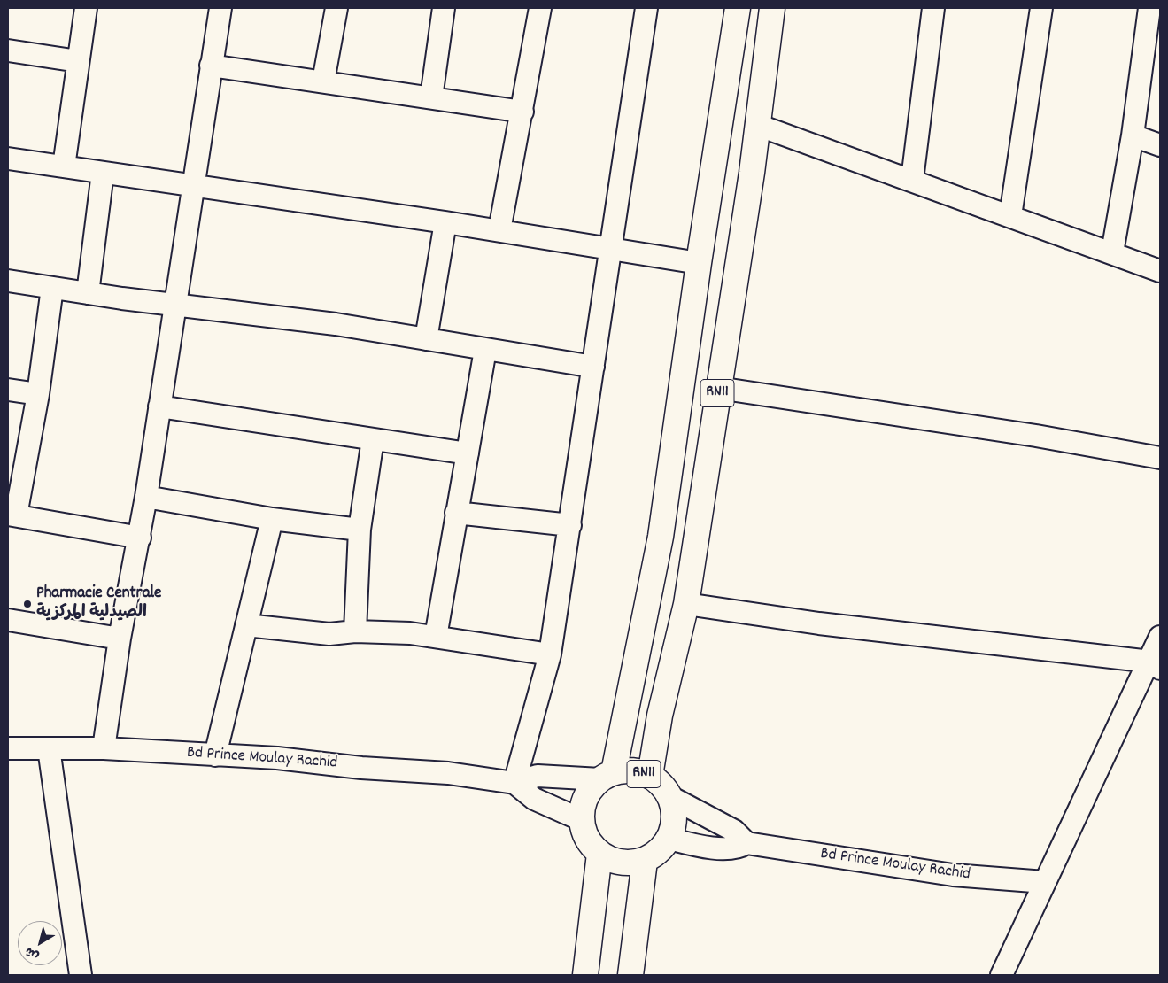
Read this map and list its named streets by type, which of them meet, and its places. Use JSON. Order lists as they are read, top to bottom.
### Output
{
  "streets": {
    "main road": ["RN11"],
    "street": ["Bd Prince Moulay Rachid"]
  },
  "crossings": [
    ["RN11", "Bd Prince Moulay Rachid"]
  ],
  "places": ["Pharmacie Centrale الصيدلية المركزية"],
  "north": "bottom left"
}
